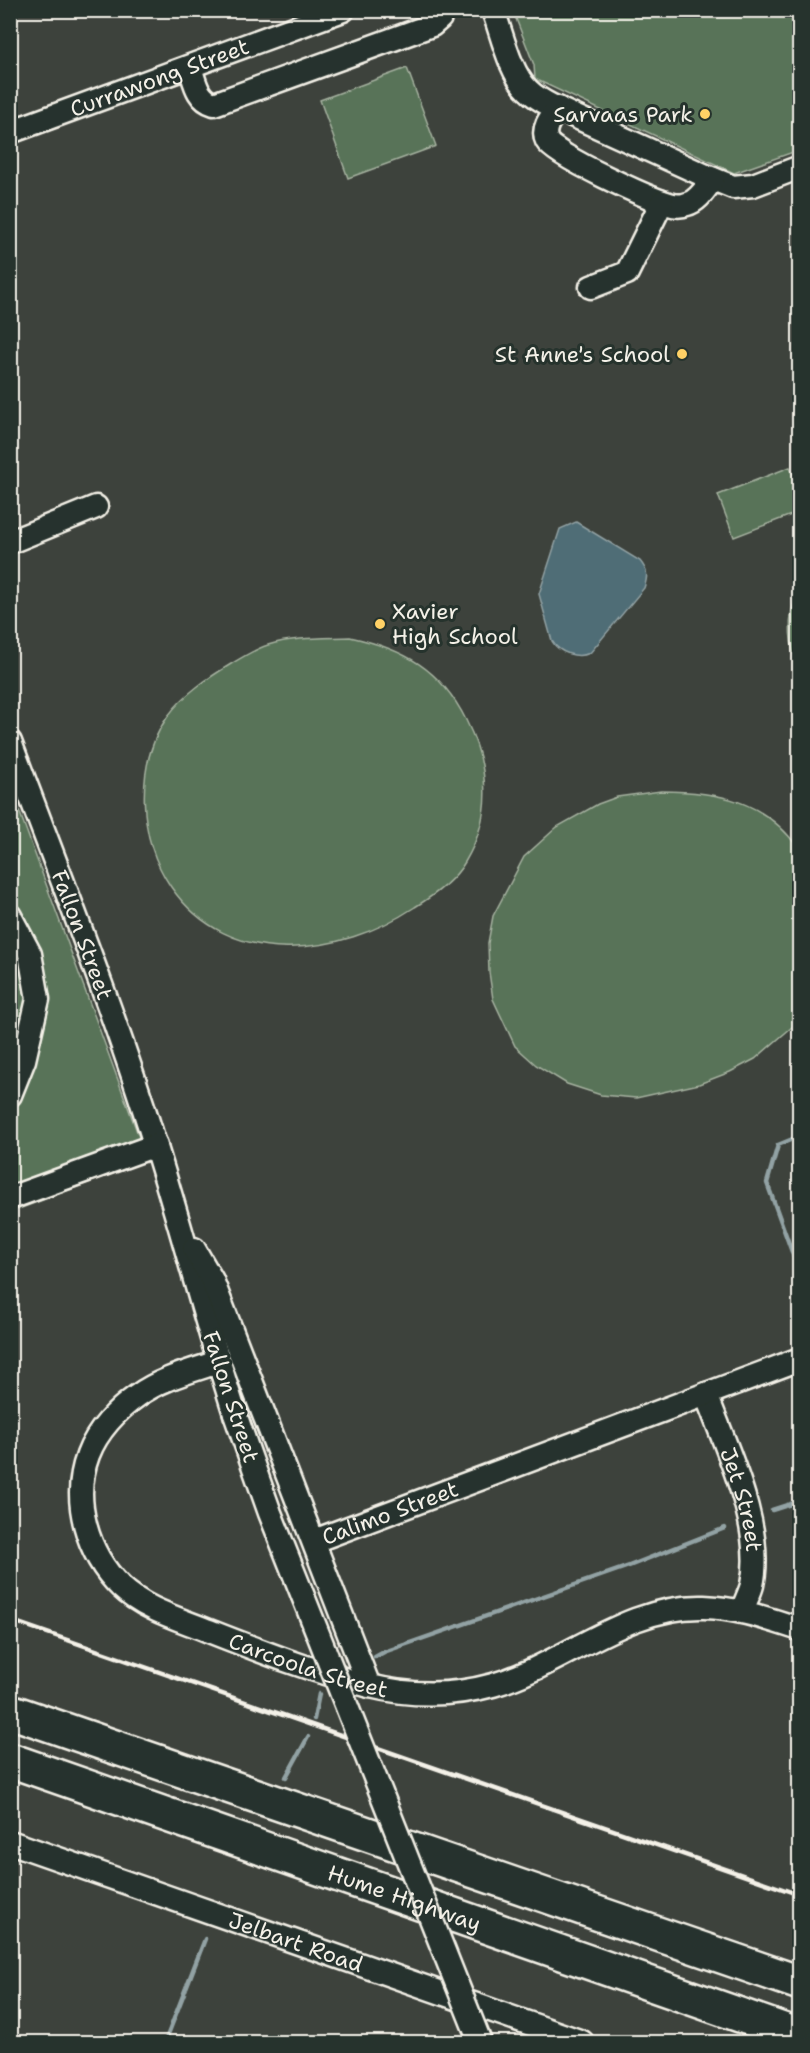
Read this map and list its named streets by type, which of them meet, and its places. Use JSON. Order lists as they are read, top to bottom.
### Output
{
  "streets": {
    "highway": ["Hume Highway"],
    "street": [
      "Currawong Street",
      "Fallon Street",
      "Jet Street",
      "Calimo Street",
      "Carcoola Street",
      "Jelbart Road"
    ]
  },
  "crossings": [
    ["Fallon Street", "Calimo Street"],
    ["Fallon Street", "Carcoola Street"],
    ["Jet Street", "Calimo Street"],
    ["Jet Street", "Carcoola Street"]
  ],
  "places": ["Sarvaas Park", "St Anne's School", "Xavier High School"]
}
